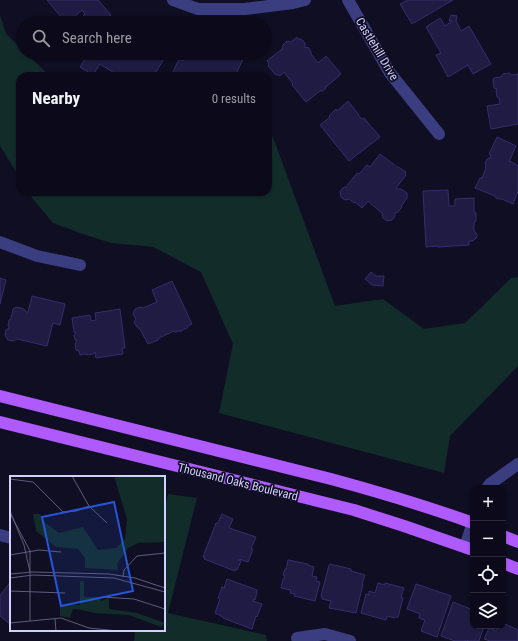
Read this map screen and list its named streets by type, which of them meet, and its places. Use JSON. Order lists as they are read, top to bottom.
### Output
{
  "streets": {
    "main road": ["Thousand Oaks Boulevard"],
    "street": ["Castlehill Drive"]
  },
  "page": {
    "search": "Search here",
    "heading": ["Nearby", "0 results"],
    "map_buttons": ["+", "−"]
  }
}
